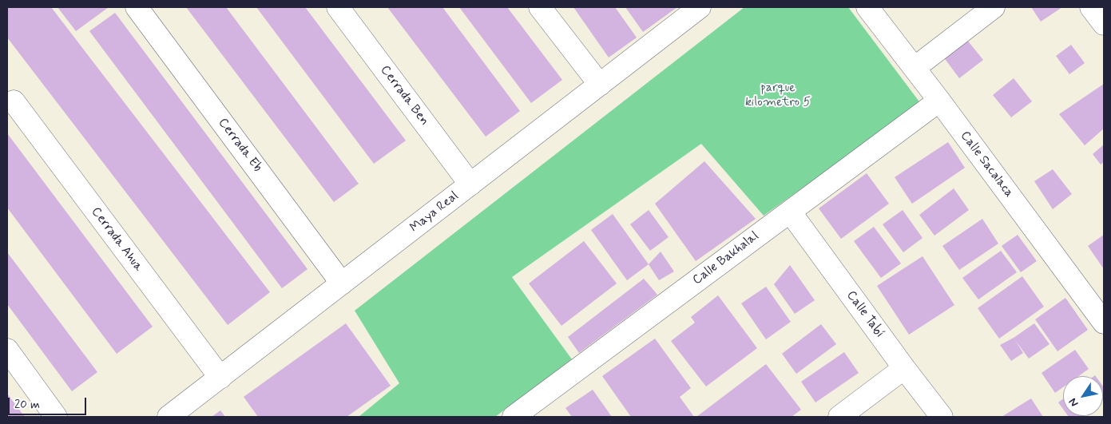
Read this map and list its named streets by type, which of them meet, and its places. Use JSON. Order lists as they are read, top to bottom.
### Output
{
  "streets": {
    "street": [
      "Cerrada Ben",
      "Cerrada Eb",
      "Calle Sacalaca",
      "Maya Real",
      "Cerrada Ahua",
      "Calle Bakhalal",
      "Calle Tabí"
    ]
  },
  "crossings": [
    ["Cerrada Ben", "Maya Real"],
    ["Cerrada Eb", "Maya Real"],
    ["Calle Sacalaca", "Calle Bakhalal"],
    ["Maya Real", "Cerrada Ahua"],
    ["Calle Bakhalal", "Calle Tabí"]
  ],
  "parks": ["parque kilometro 5"],
  "scale_bar": "20 m",
  "north": "bottom left"
}
